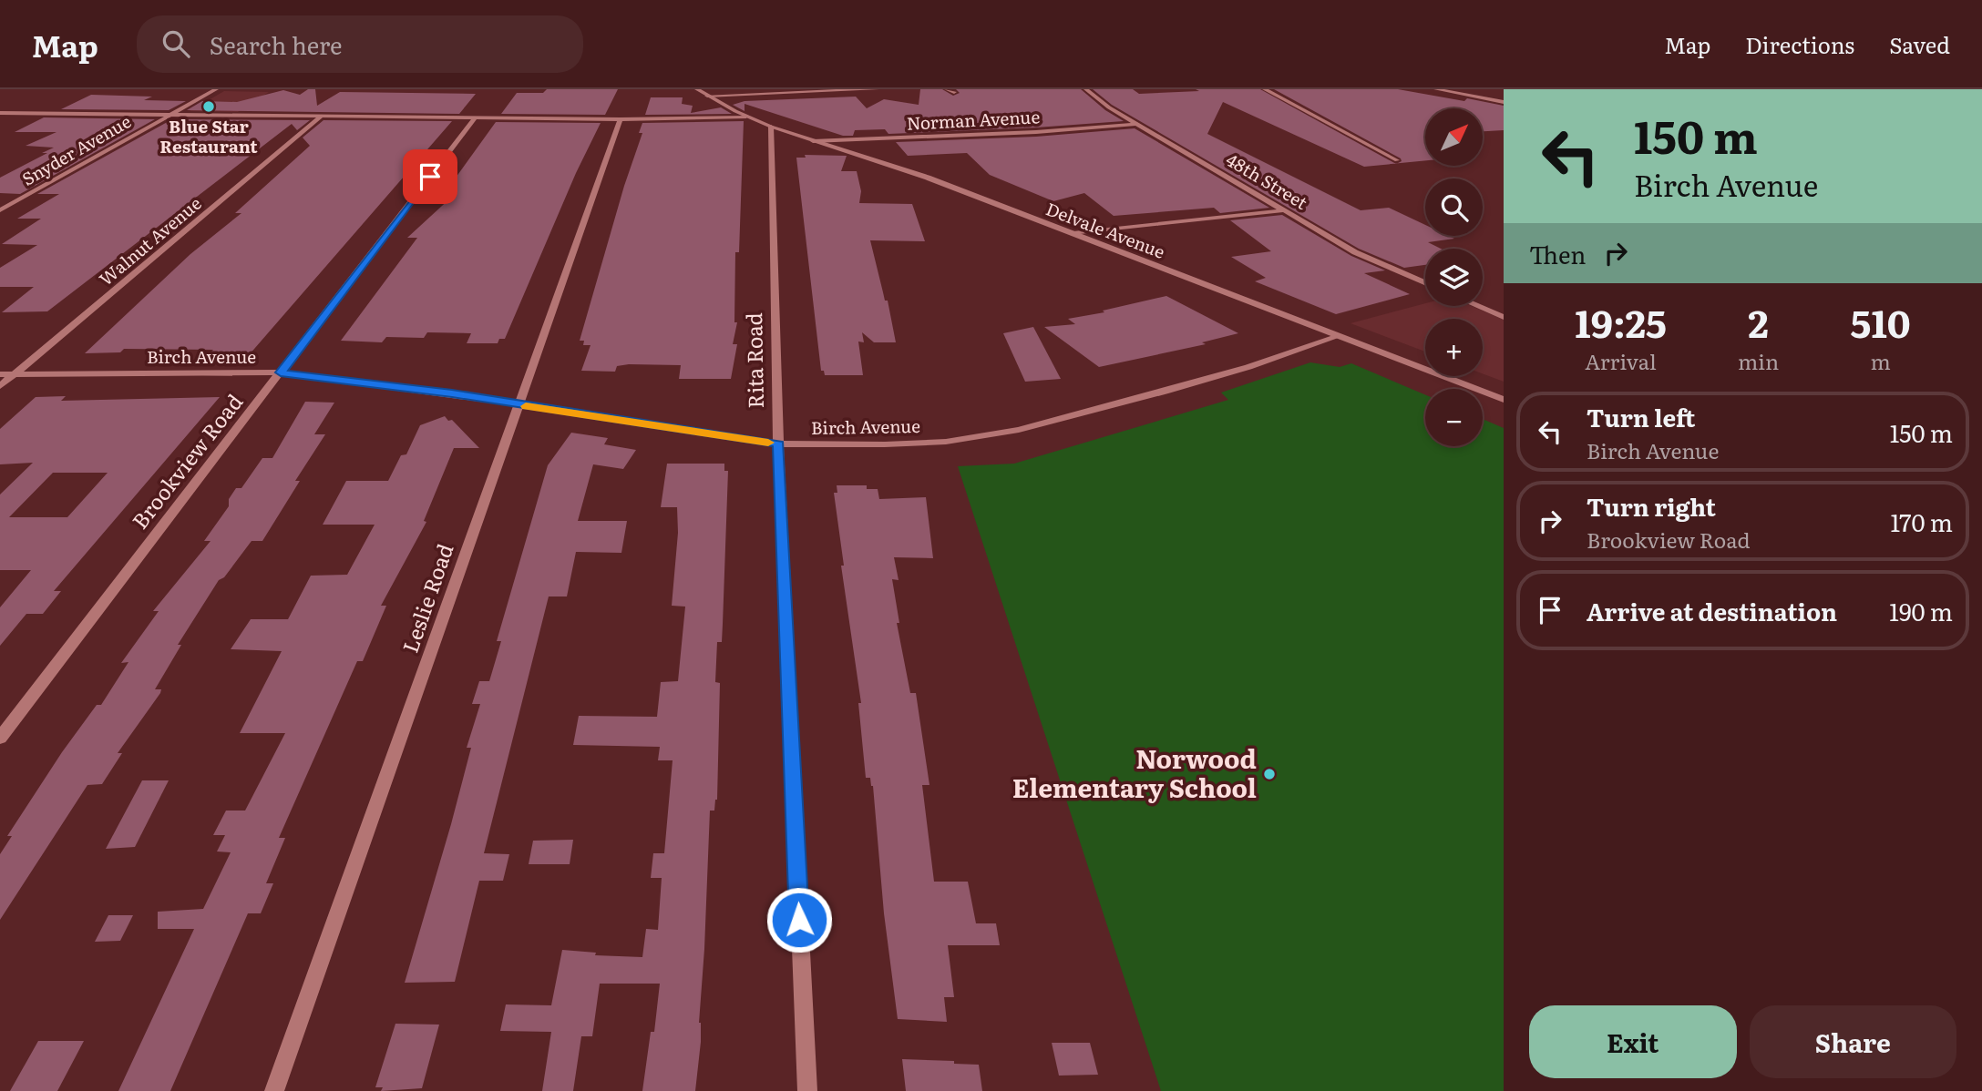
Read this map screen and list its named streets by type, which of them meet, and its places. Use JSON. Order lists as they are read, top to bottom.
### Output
{
  "streets": {
    "street": [
      "Norman Avenue",
      "Snyder Avenue",
      "48th Street",
      "Delvale Avenue",
      "Walnut Avenue",
      "Birch Avenue",
      "Rita Road",
      "Brookview Road",
      "Leslie Road"
    ]
  },
  "crossings": [
    ["Norman Avenue", "48th Street"],
    ["Norman Avenue", "Delvale Avenue"],
    ["Delvale Avenue", "Birch Avenue"],
    ["Delvale Avenue", "Rita Road"],
    ["Walnut Avenue", "Birch Avenue"],
    ["Birch Avenue", "Rita Road"],
    ["Birch Avenue", "Brookview Road"],
    ["Birch Avenue", "Leslie Road"]
  ],
  "places": ["Blue Star Restaurant", "Norwood Elementary School"],
  "north": "top right",
  "page": {
    "header": "Map",
    "search": "Search here",
    "nav": ["Map", "Directions", "Saved"],
    "turn": ["150 m", "Birch Avenue"],
    "map_buttons": ["+", "−"],
    "then": "Then",
    "eta": [
      "19:25",
      "Arrival",
      "2",
      "min",
      "510",
      "m"
    ],
    "list": [
      {
        "name": "Turn left",
        "note": "Birch Avenue",
        "value": "150 m"
      },
      {
        "name": "Turn right",
        "note": "Brookview Road",
        "value": "170 m"
      },
      {
        "name": "Arrive at destination",
        "value": "190 m"
      }
    ],
    "buttons": ["Exit", "Share"]
  }
}
